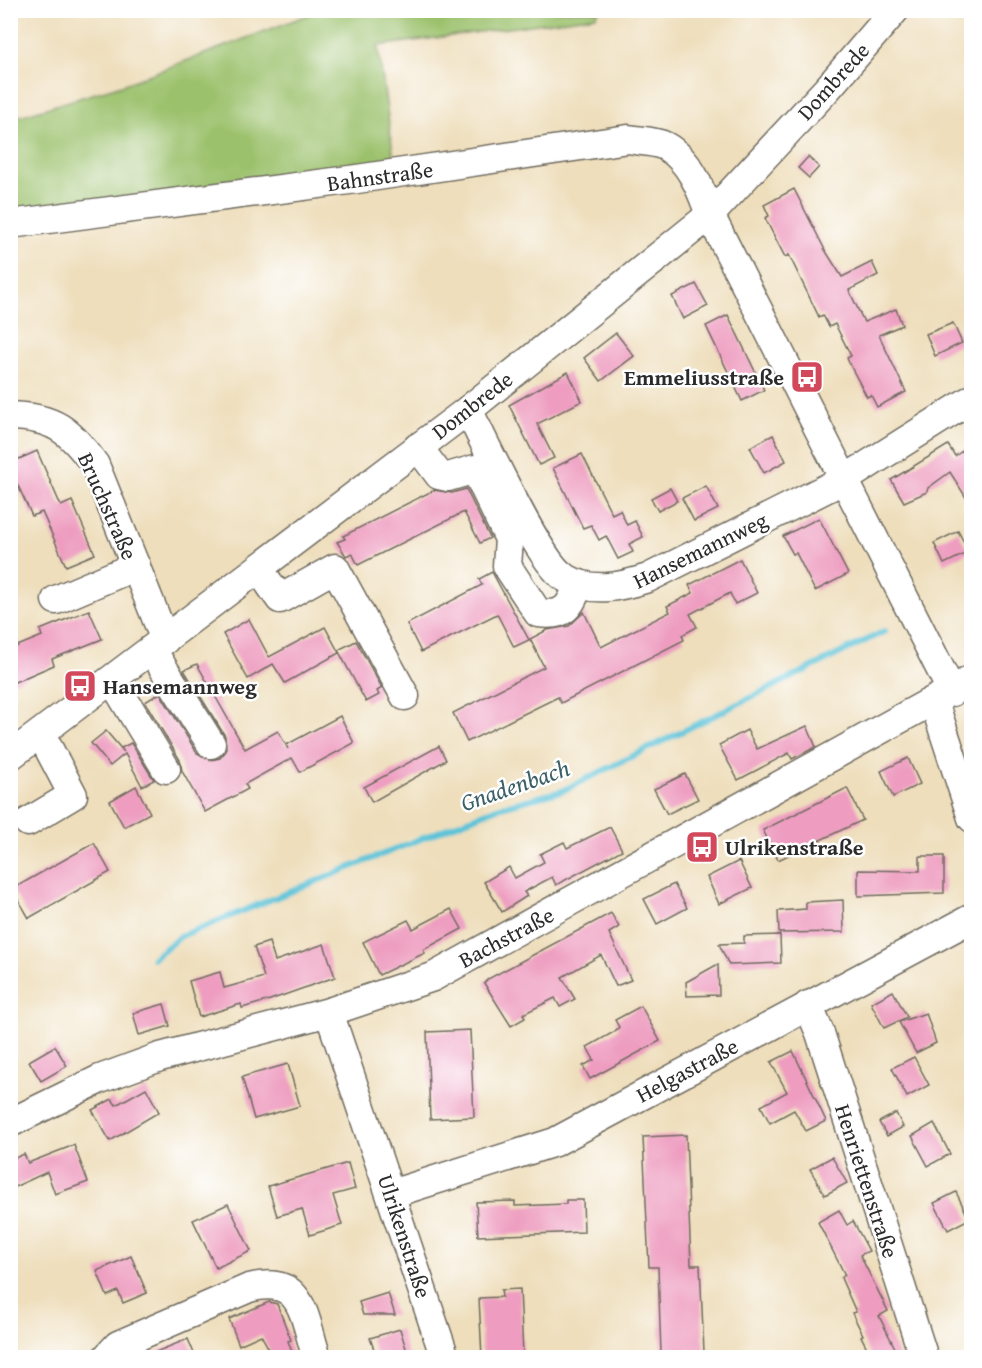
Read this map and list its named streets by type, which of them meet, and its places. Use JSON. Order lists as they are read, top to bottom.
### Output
{
  "streets": {
    "street": [
      "Dombrede",
      "Bahnstraße",
      "Bruchstraße",
      "Hansemannweg",
      "Bachstraße",
      "Helgastraße",
      "Henriettenstraße",
      "Ulrikenstraße"
    ]
  },
  "crossings": [
    ["Dombrede", "Bahnstraße"],
    ["Dombrede", "Bruchstraße"],
    ["Dombrede", "Hansemannweg"],
    ["Bachstraße", "Ulrikenstraße"],
    ["Helgastraße", "Henriettenstraße"],
    ["Helgastraße", "Ulrikenstraße"]
  ],
  "water": ["Gnadenbach"],
  "places": {
    "bus stop": ["Emmeliusstraße", "Hansemannweg", "Ulrikenstraße"]
  }
}
